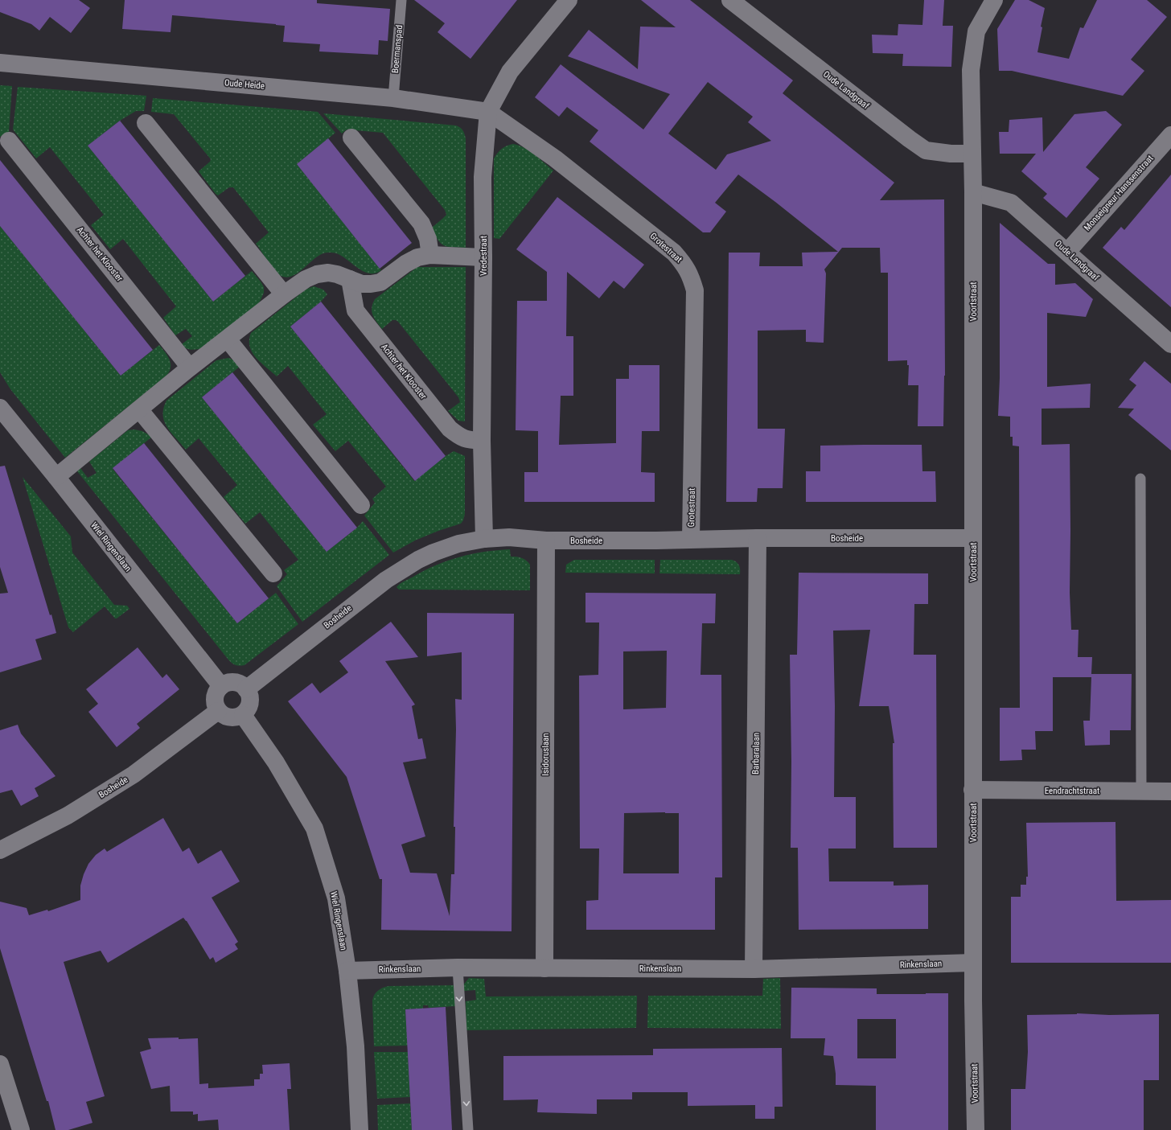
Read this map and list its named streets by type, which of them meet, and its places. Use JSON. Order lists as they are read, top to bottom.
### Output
{
  "streets": {
    "street": [
      "Oude Heide",
      "Oude Landgraaf",
      "Monseigneur Hanssenstraat",
      "Grotestraat",
      "Achter het Klooster",
      "Vredestraat",
      "Voortstraat",
      "Bosheide",
      "Wiel Ringenslaan",
      "Barbaralaan",
      "Isidoruslaan",
      "Eendrachtstraat",
      "Rinkenslaan"
    ],
    "lane": ["Boermanspad"]
  },
  "crossings": [
    ["Boermanspad", "Oude Heide"],
    ["Oude Heide", "Grotestraat"],
    ["Oude Heide", "Vredestraat"],
    ["Oude Landgraaf", "Monseigneur Hanssenstraat"],
    ["Oude Landgraaf", "Voortstraat"],
    ["Grotestraat", "Vredestraat"],
    ["Grotestraat", "Bosheide"],
    ["Achter het Klooster", "Vredestraat"],
    ["Vredestraat", "Bosheide"],
    ["Voortstraat", "Bosheide"],
    ["Voortstraat", "Eendrachtstraat"],
    ["Voortstraat", "Rinkenslaan"],
    ["Bosheide", "Wiel Ringenslaan"],
    ["Bosheide", "Barbaralaan"],
    ["Bosheide", "Isidoruslaan"],
    ["Wiel Ringenslaan", "Rinkenslaan"],
    ["Barbaralaan", "Rinkenslaan"],
    ["Isidoruslaan", "Rinkenslaan"]
  ]
}
